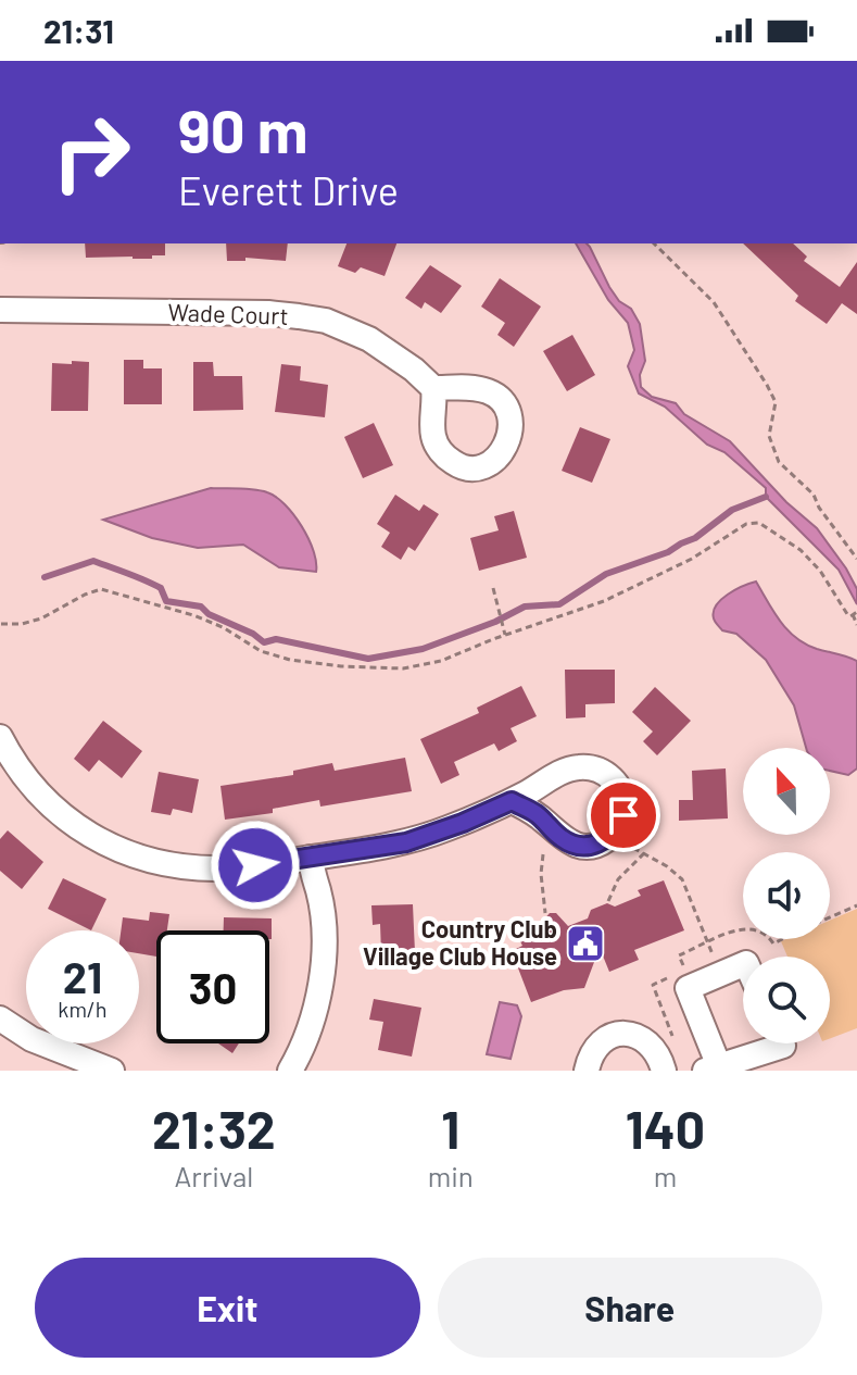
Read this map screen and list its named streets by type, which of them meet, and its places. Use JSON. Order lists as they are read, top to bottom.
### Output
{
  "streets": {
    "street": ["Wade Court"]
  },
  "places": {
    "public building": ["Country Club Village Club House"]
  },
  "north": "top",
  "page": {
    "status": "21:31",
    "turn": ["90 m", "Everett Drive"],
    "speed": "21 km/h",
    "limit": "30",
    "eta": [
      "21:32",
      "Arrival",
      "1",
      "min",
      "140",
      "m"
    ],
    "buttons": ["Exit", "Share"]
  }
}
